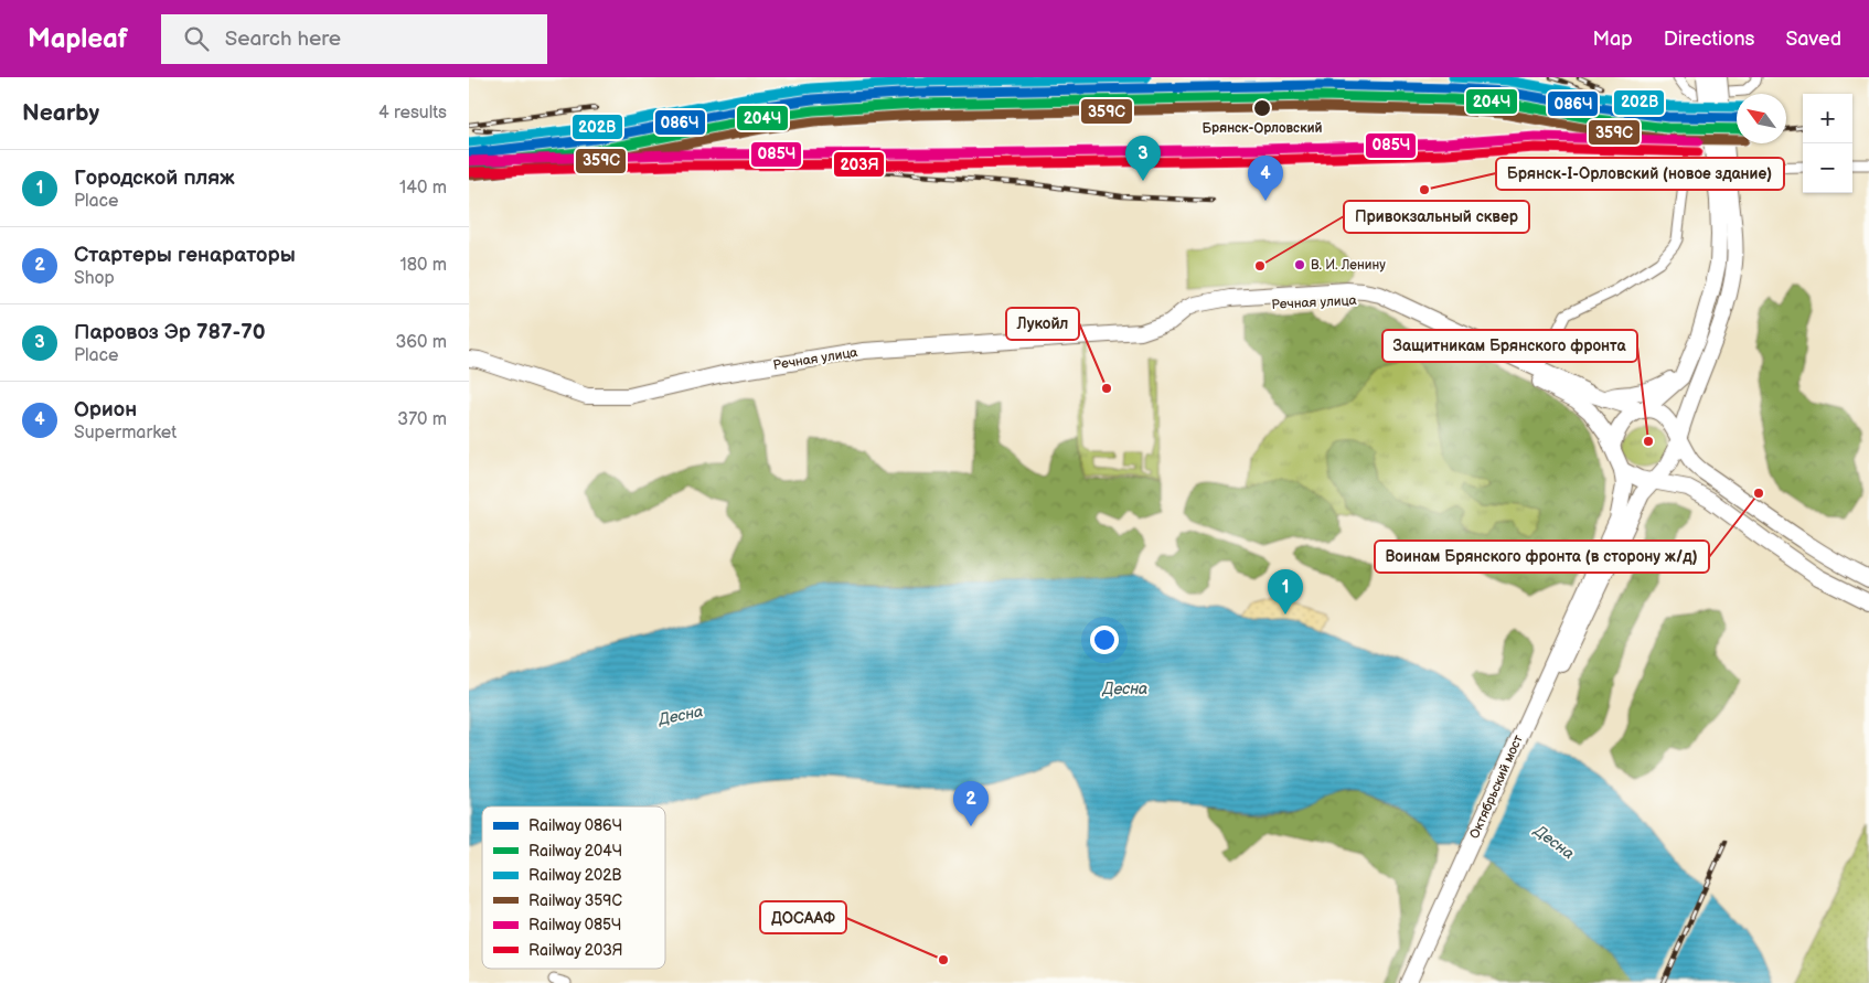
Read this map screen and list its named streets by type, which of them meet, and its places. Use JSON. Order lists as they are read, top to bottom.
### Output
{
  "streets": {
    "main road": ["Речная улица", "Октябрьский мост"]
  },
  "water": ["Десна"],
  "places": [
    "Брянск-Орловский",
    "Брянск-I-Орловский (новое здание)",
    "В. И. Ленину",
    "Привокзальный сквер",
    "Лукойл",
    "Защитникам Брянского фронта",
    "Воинам Брянского фронта (в сторону ж/д)",
    "ДОСААФ"
  ],
  "lines": [
    "rail line 202В",
    "rail line 086Ч",
    "rail line 204Ч",
    "rail line 359С",
    "rail line 085Ч",
    "rail line 203Я"
  ],
  "legend": [
    "Railway 086Ч",
    "Railway 204Ч",
    "Railway 202В",
    "Railway 359С",
    "Railway 085Ч",
    "Railway 203Я"
  ],
  "north": "top left",
  "page": {
    "header": "Mapleaf",
    "search": "Search here",
    "nav": ["Map", "Directions", "Saved"],
    "heading": ["Nearby", "4 results"],
    "map_buttons": ["+", "−"],
    "pins": [
      "3",
      "4",
      "1",
      "2"
    ],
    "list": [
      {
        "mark": "1",
        "name": "Городской пляж",
        "note": "Place",
        "value": "140 m"
      },
      {
        "mark": "2",
        "name": "Стартеры генараторы",
        "note": "Shop",
        "value": "180 m"
      },
      {
        "mark": "3",
        "name": "Паровоз Эр 787-70",
        "note": "Place",
        "value": "360 m"
      },
      {
        "mark": "4",
        "name": "Орион",
        "note": "Supermarket",
        "value": "370 m"
      }
    ]
  }
}
